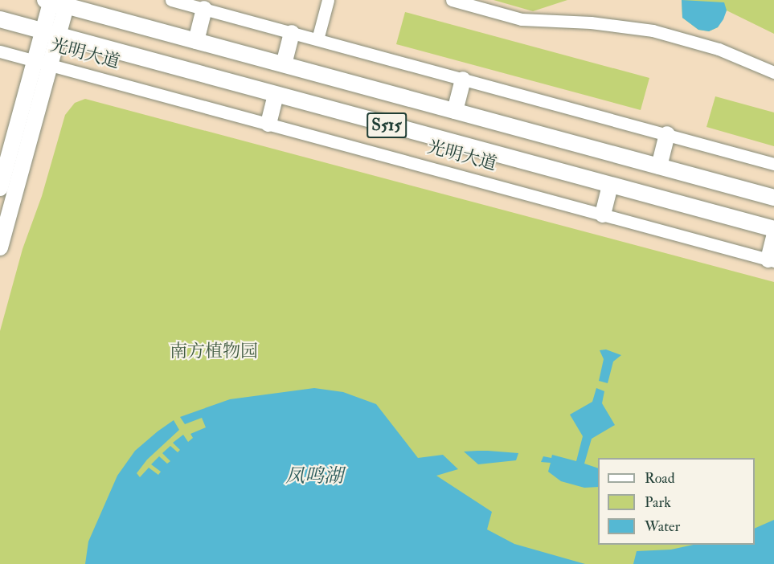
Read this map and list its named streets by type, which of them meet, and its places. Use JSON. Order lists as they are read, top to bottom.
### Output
{
  "streets": {
    "main road": ["光明大道", "S515"]
  },
  "water": ["凤鸣湖"],
  "parks": ["南方植物园"],
  "legend": ["Road", "Park", "Water"]
}
